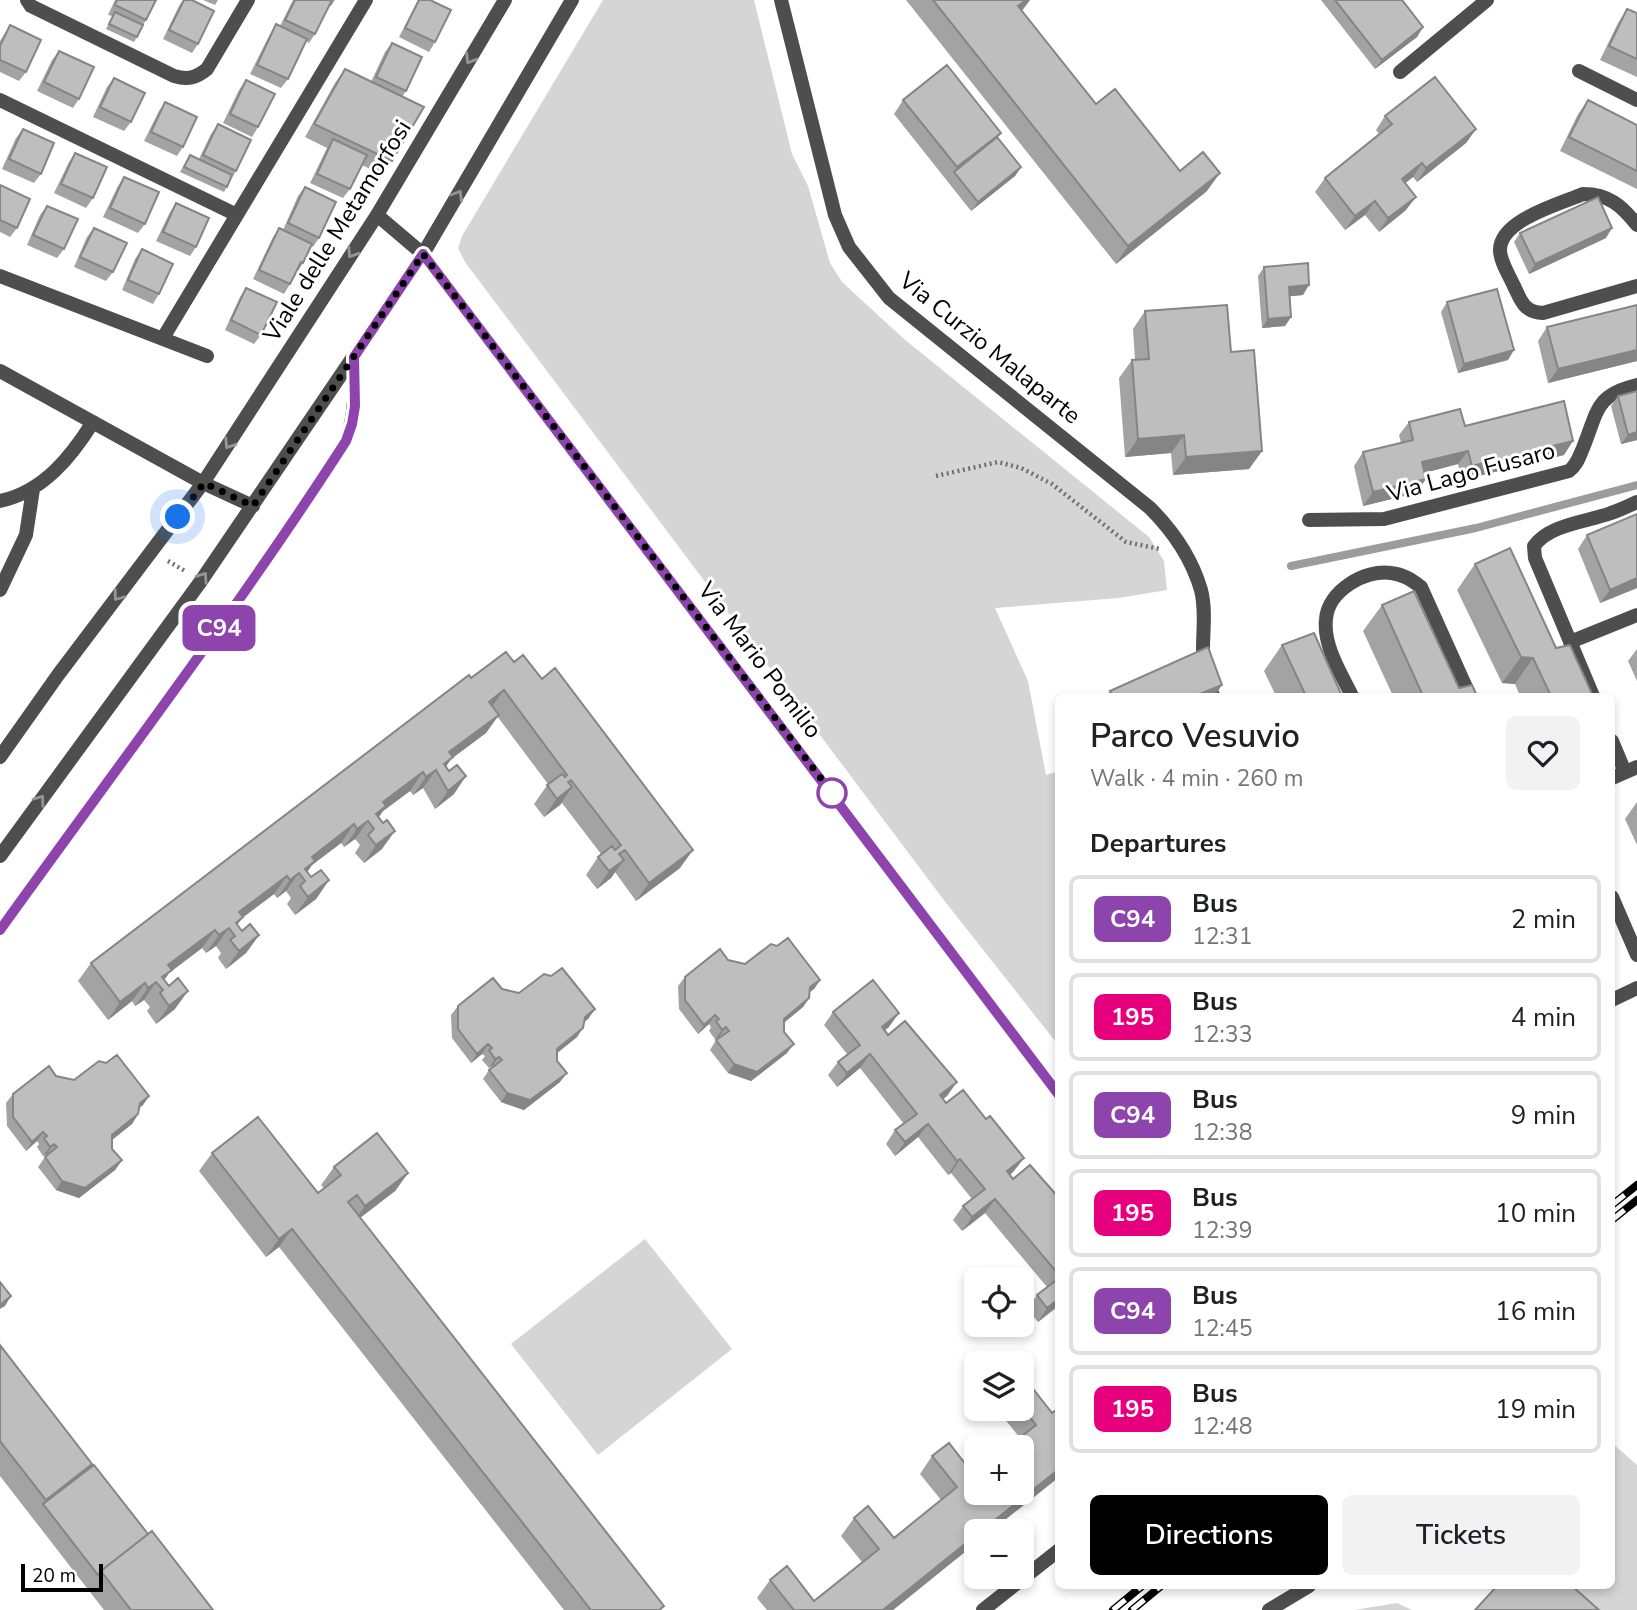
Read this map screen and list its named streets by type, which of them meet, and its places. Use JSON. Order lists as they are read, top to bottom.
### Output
{
  "streets": {
    "street": [
      "Viale delle Metamorfosi",
      "Via Curzio Malaparte",
      "Via Lago Fusaro",
      "Via Mario Pomilio"
    ]
  },
  "crossings": [
    ["Viale delle Metamorfosi", "Via Mario Pomilio"]
  ],
  "lines": ["bus line C94"],
  "scale_bar": "20 m",
  "page": {
    "on_map": "C94",
    "heading": [
      ["Parco Vesuvio", "Walk · 4 min · 260 m"],
      "Departures"
    ],
    "list": [
      {
        "mark": "C94",
        "name": "Bus",
        "note": "12:31",
        "value": "2 min"
      },
      {
        "mark": "195",
        "name": "Bus",
        "note": "12:33",
        "value": "4 min"
      },
      {
        "mark": "C94",
        "name": "Bus",
        "note": "12:38",
        "value": "9 min"
      },
      {
        "mark": "195",
        "name": "Bus",
        "note": "12:39",
        "value": "10 min"
      },
      {
        "mark": "C94",
        "name": "Bus",
        "note": "12:45",
        "value": "16 min"
      },
      {
        "mark": "195",
        "name": "Bus",
        "note": "12:48",
        "value": "19 min"
      }
    ],
    "map_buttons": ["+", "−"],
    "buttons": ["Directions", "Tickets"],
    "scale": "20 m"
  }
}
